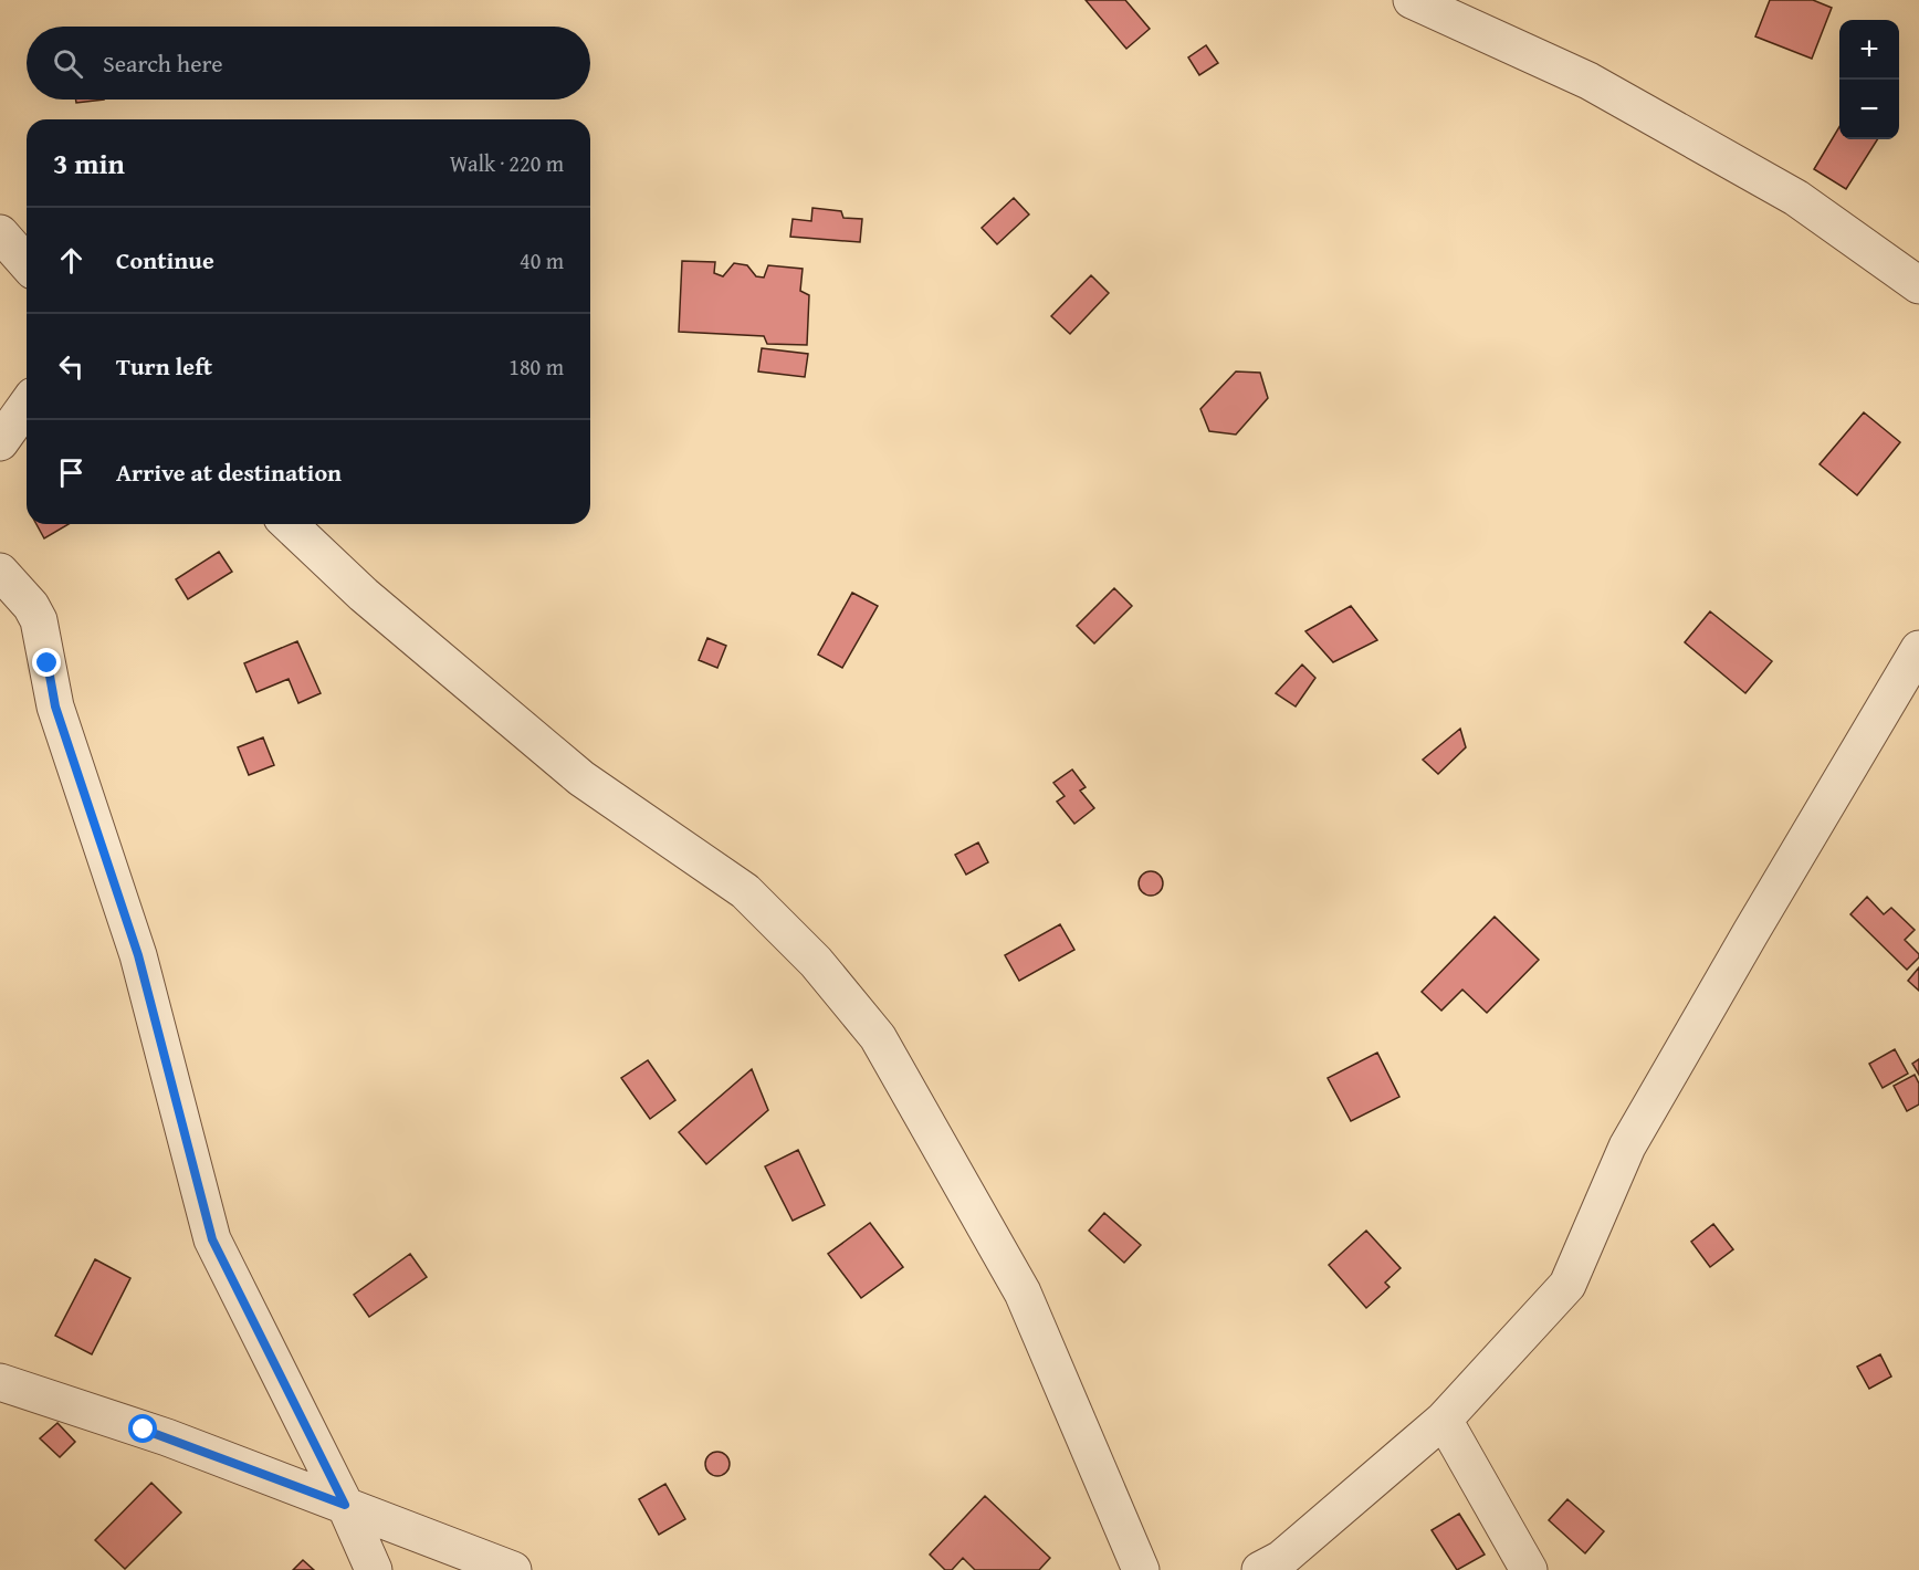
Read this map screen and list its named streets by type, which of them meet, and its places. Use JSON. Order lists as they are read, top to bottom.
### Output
{
  "page": {
    "map_buttons": ["+", "−"],
    "search": "Search here",
    "heading": ["3 min", "Walk · 220 m"],
    "list": [
      ["Continue", "40 m"],
      ["Turn left", "180 m"],
      "Arrive at destination"
    ]
  }
}
